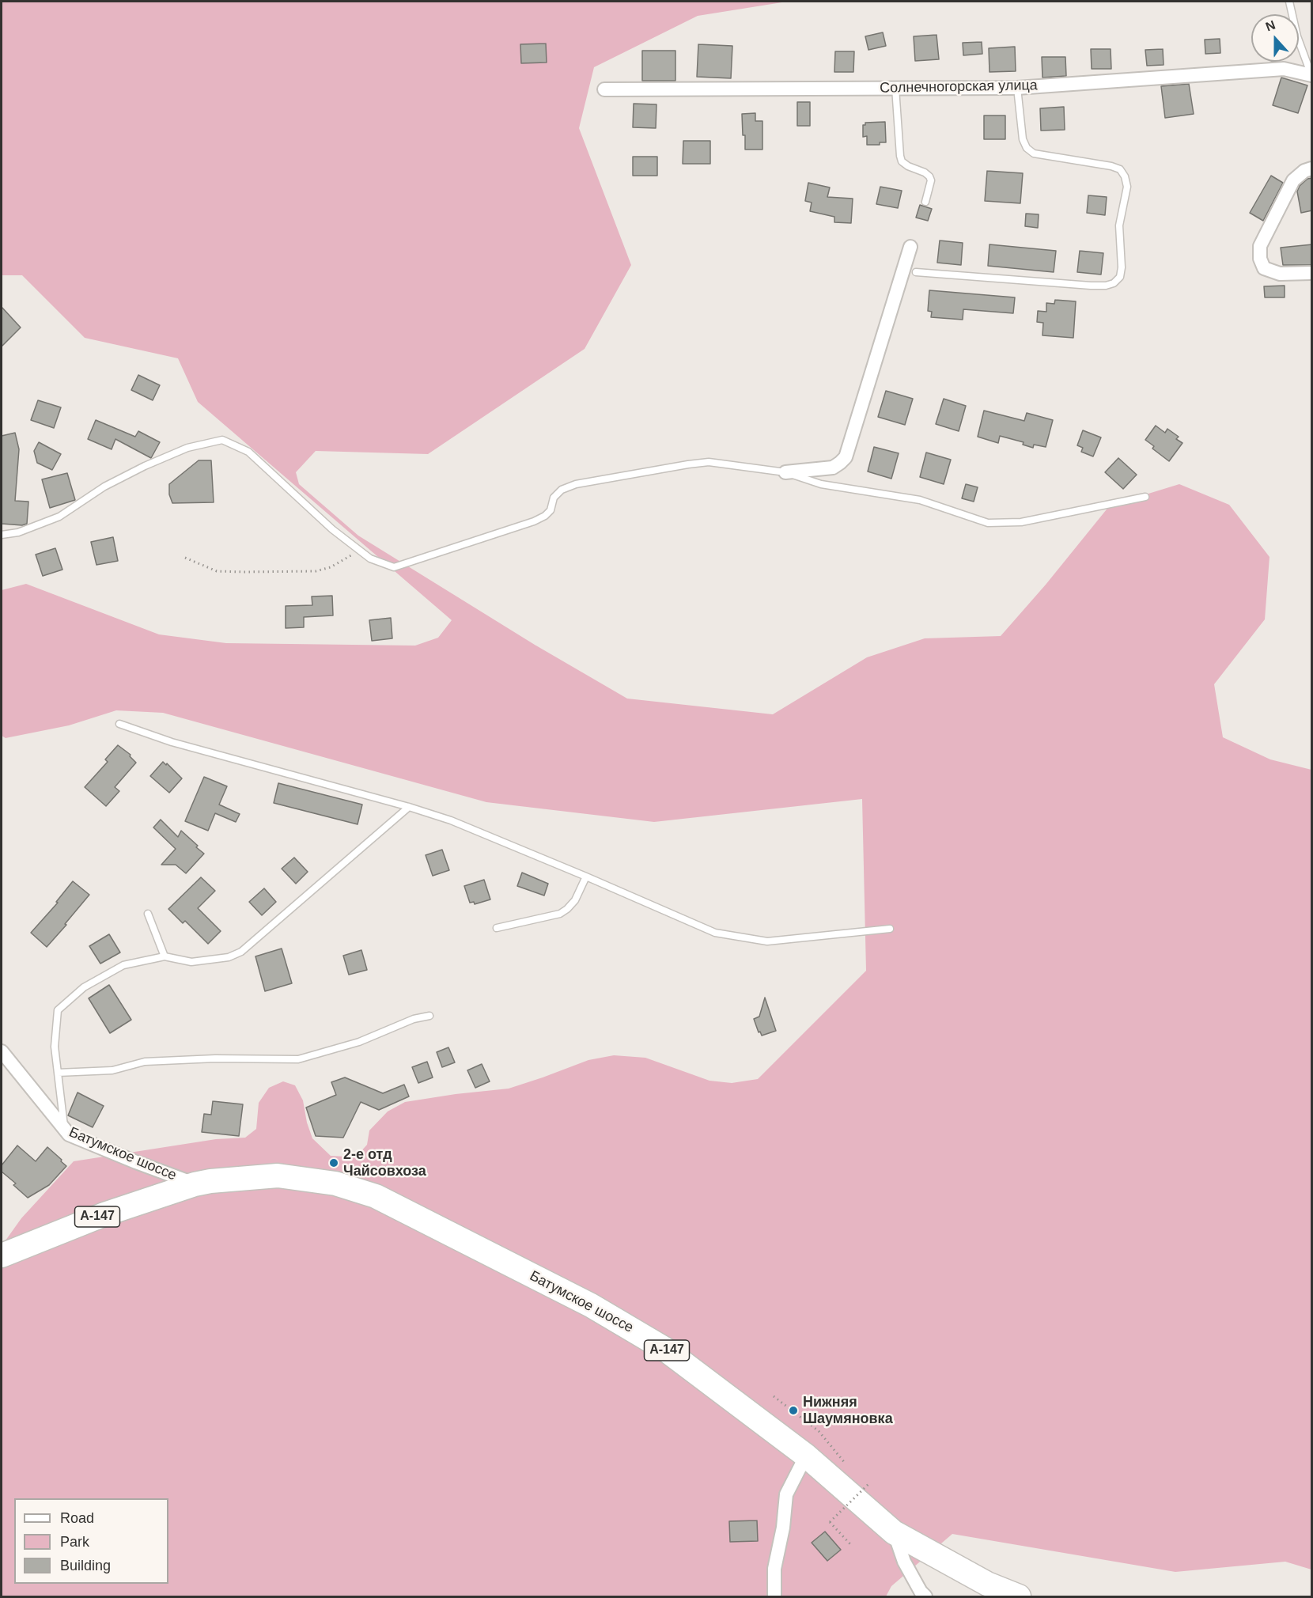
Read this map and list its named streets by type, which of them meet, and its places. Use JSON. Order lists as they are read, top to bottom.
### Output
{
  "streets": {
    "highway": ["Батумское шоссе", "А-147"],
    "street": ["Солнечногорская улица"]
  },
  "places": ["2-е отд Чайсовхоза", "Нижняя Шаумяновка"],
  "legend": ["Road", "Park", "Building"],
  "north": "top"
}
